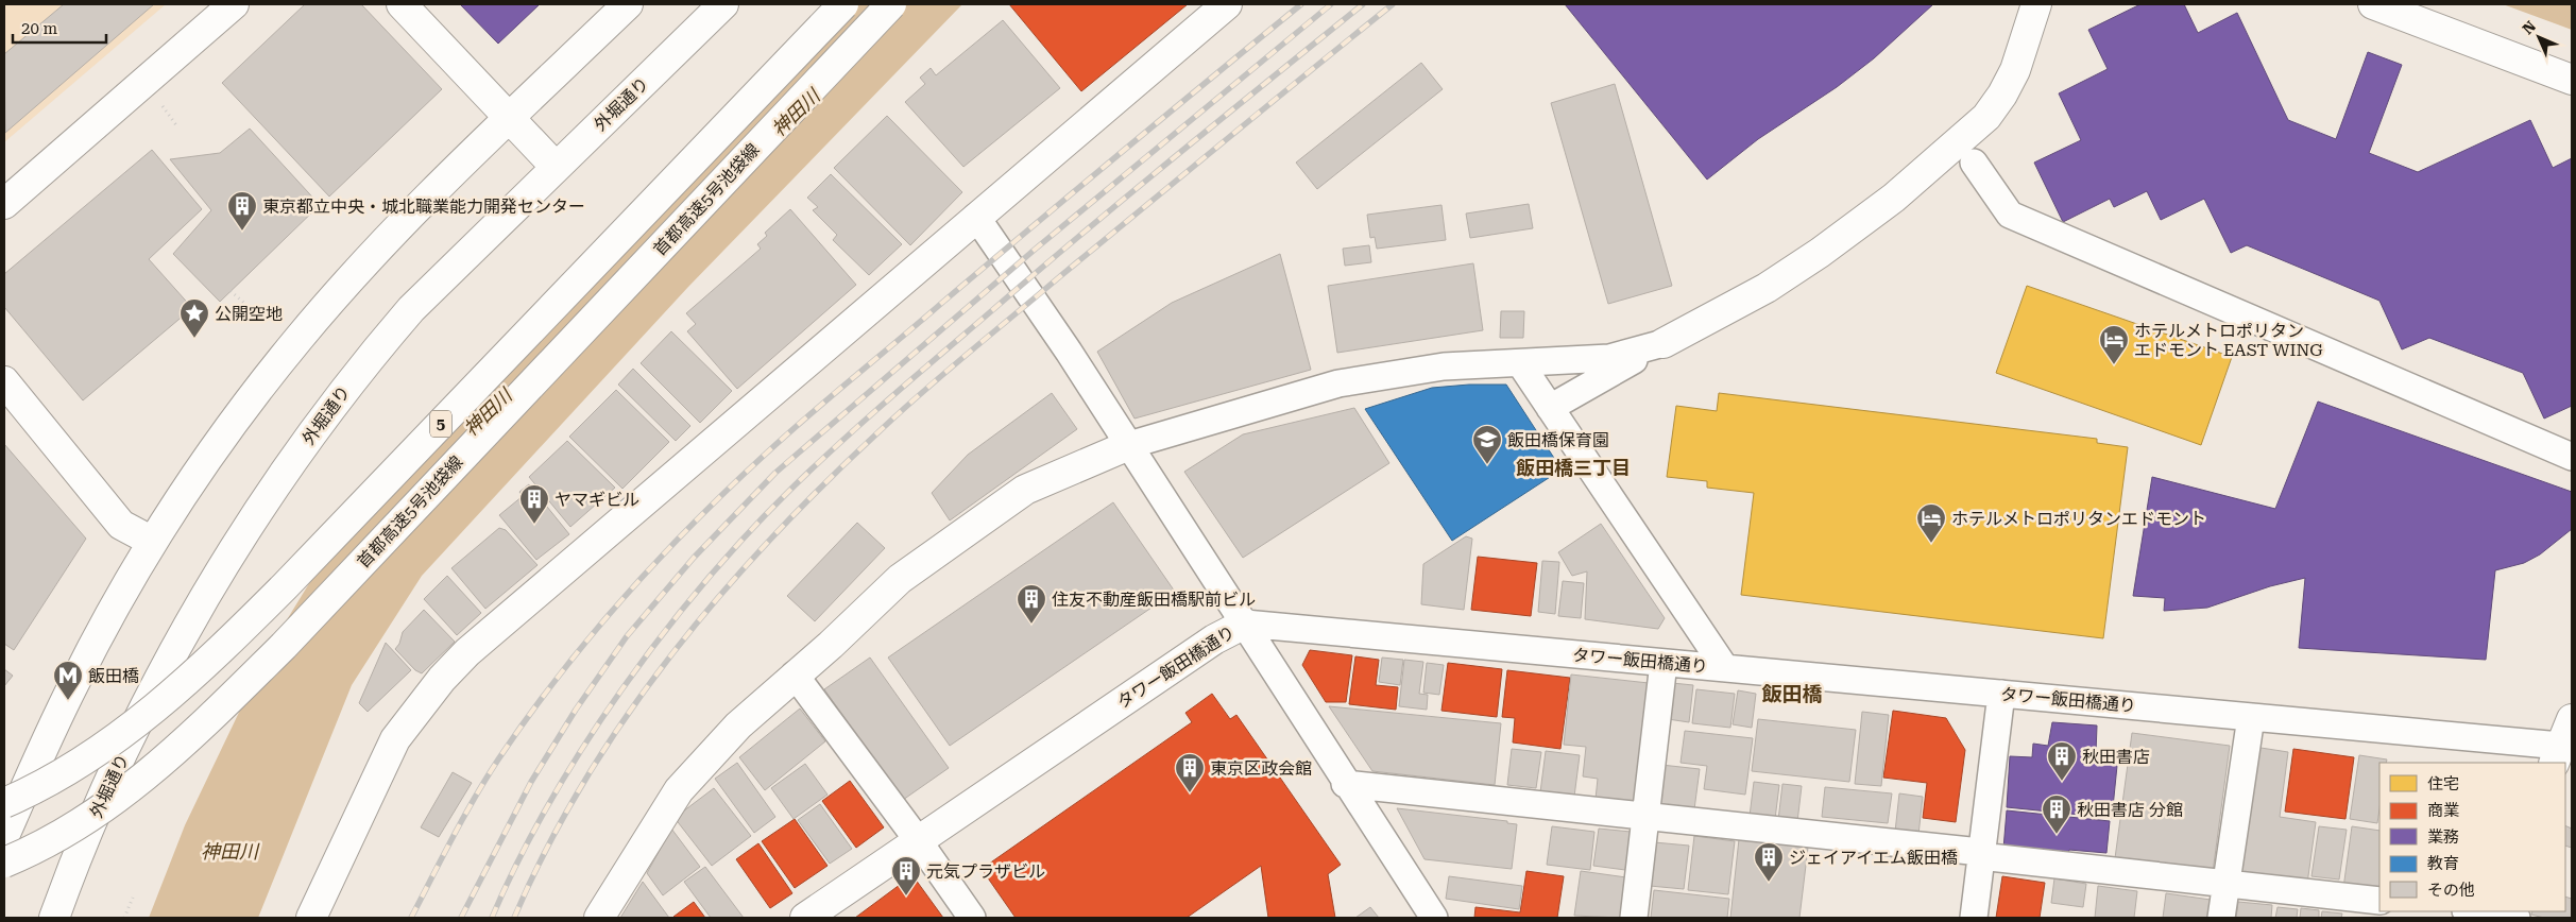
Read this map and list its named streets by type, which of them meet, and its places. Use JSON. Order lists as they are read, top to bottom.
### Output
{
  "streets": {
    "main road": [
      "外堀通り",
      "首都高速5号池袋線",
      "5",
      "タワー飯田橋通り"
    ]
  },
  "districts": ["飯田橋三丁目", "飯田橋"],
  "water": ["神田川"],
  "places": {
    "building": [
      "東京都立中央・城北職業能力開発センター",
      "ヤマギビル",
      "住友不動産飯田橋駅前ビル",
      "秋田書店",
      "東京区政会館",
      "秋田書店 分館",
      "ジェイアイエム飯田橋",
      "元気プラザビル"
    ],
    "place": ["公開空地"],
    "hotel": ["ホテルメトロポリタン エドモント EAST WING", "ホテルメトロポリタンエドモント"],
    "school or university": ["飯田橋保育園"],
    "metro station": ["飯田橋"]
  },
  "legend": [
    "住宅",
    "商業",
    "業務",
    "教育",
    "その他"
  ],
  "scale_bar": "20 m",
  "north": "top left"
}
